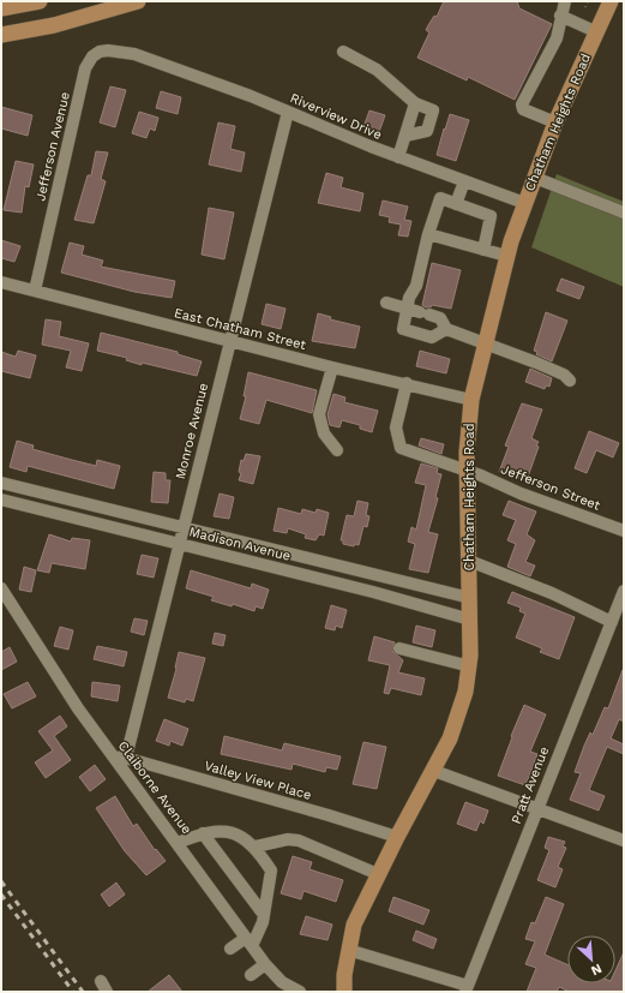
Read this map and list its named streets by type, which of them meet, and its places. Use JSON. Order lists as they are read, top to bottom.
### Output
{
  "streets": {
    "main road": ["Chatham Heights Road"],
    "street": [
      "Riverview Drive",
      "Jefferson Avenue",
      "East Chatham Street",
      "Monroe Avenue",
      "Jefferson Street",
      "Madison Avenue",
      "Valley View Place",
      "Pratt Avenue",
      "Claiborne Avenue"
    ]
  },
  "crossings": [
    ["Riverview Drive", "Chatham Heights Road"],
    ["Riverview Drive", "Jefferson Avenue"],
    ["Riverview Drive", "Monroe Avenue"],
    ["Chatham Heights Road", "East Chatham Street"],
    ["Chatham Heights Road", "Jefferson Street"],
    ["Chatham Heights Road", "Madison Avenue"],
    ["Chatham Heights Road", "Valley View Place"],
    ["Jefferson Avenue", "East Chatham Street"],
    ["East Chatham Street", "Monroe Avenue"],
    ["East Chatham Street", "Jefferson Street"],
    ["Monroe Avenue", "Madison Avenue"],
    ["Monroe Avenue", "Valley View Place"],
    ["Valley View Place", "Claiborne Avenue"]
  ],
  "north": "bottom right"
}
